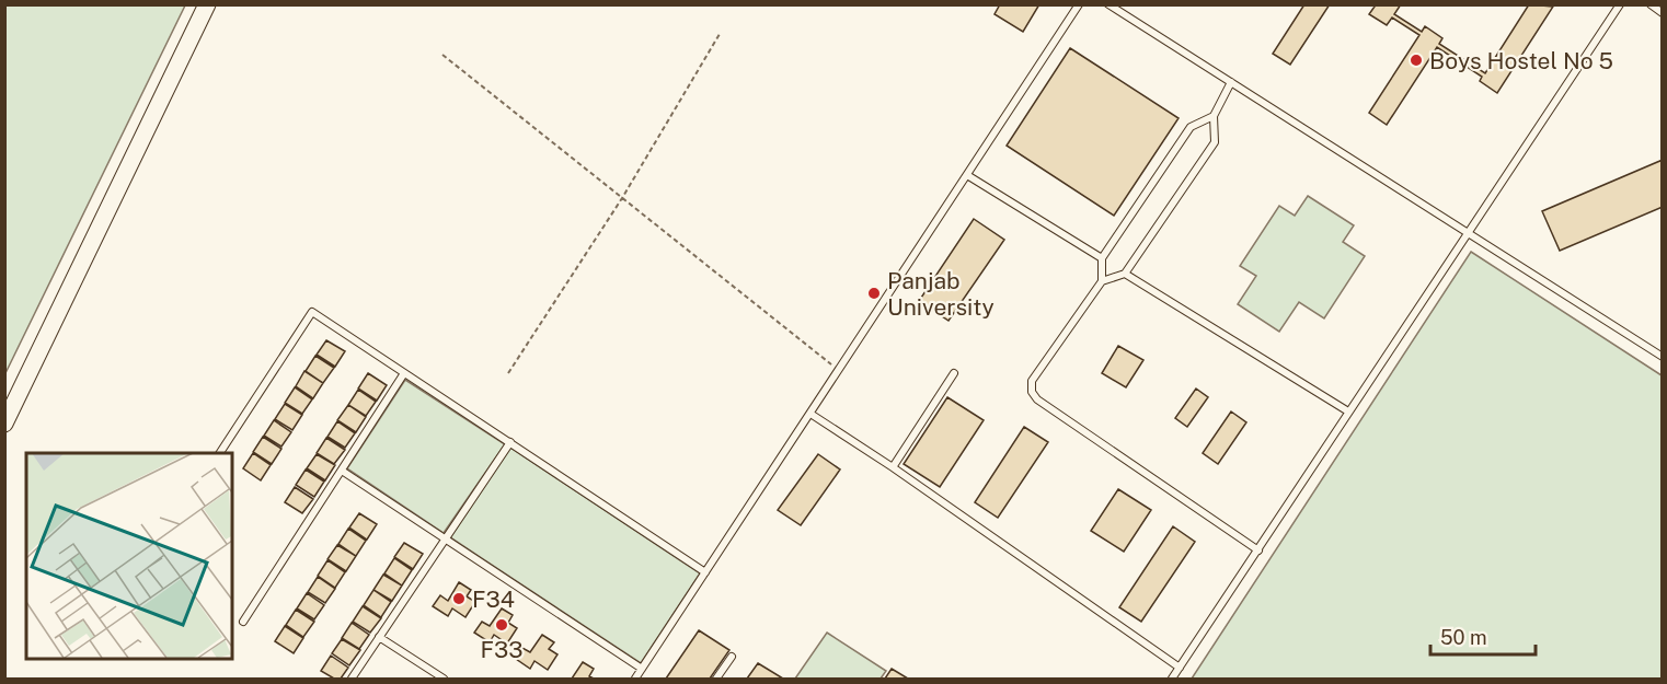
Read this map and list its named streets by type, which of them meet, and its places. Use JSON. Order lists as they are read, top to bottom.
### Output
{
  "places": [
    "Boys Hostel No 5",
    "Panjab University",
    "F34",
    "F33"
  ],
  "scale_bar": "50 m"
}
